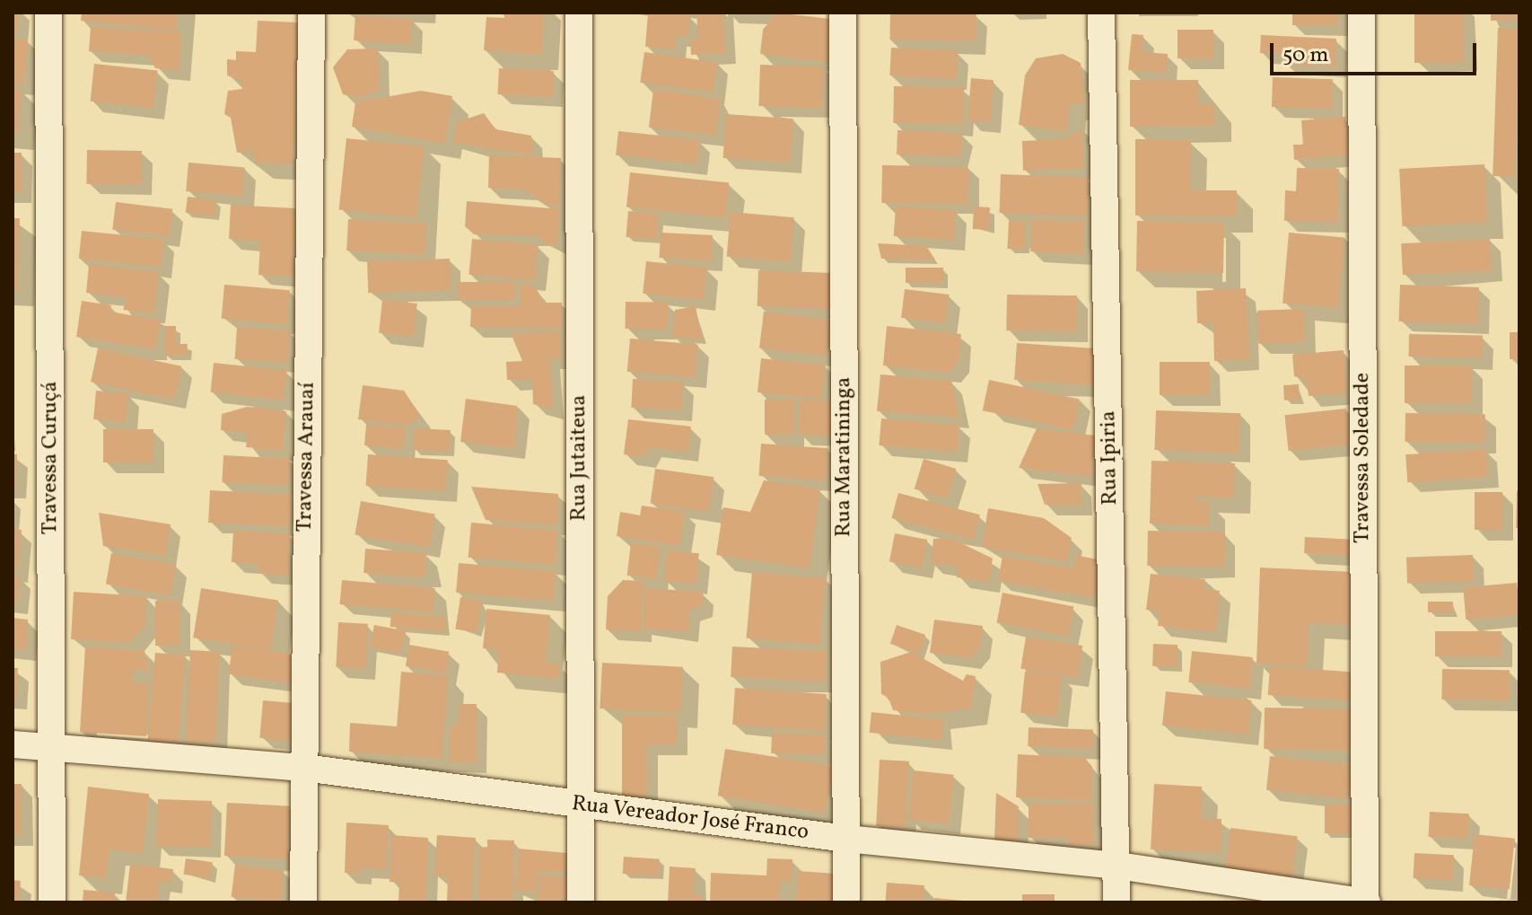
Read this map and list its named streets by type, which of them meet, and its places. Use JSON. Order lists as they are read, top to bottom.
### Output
{
  "streets": {
    "street": [
      "Travessa Arauaí",
      "Rua Maratininga",
      "Travessa Curuçá",
      "Rua Jutaiteua",
      "Rua Ipiria",
      "Travessa Soledade",
      "Rua Vereador José Franco"
    ]
  },
  "crossings": [
    ["Travessa Arauaí", "Rua Vereador José Franco"],
    ["Rua Maratininga", "Rua Vereador José Franco"],
    ["Travessa Curuçá", "Rua Vereador José Franco"],
    ["Rua Jutaiteua", "Rua Vereador José Franco"],
    ["Rua Ipiria", "Rua Vereador José Franco"],
    ["Travessa Soledade", "Rua Vereador José Franco"]
  ],
  "scale_bar": "50 m"
}
